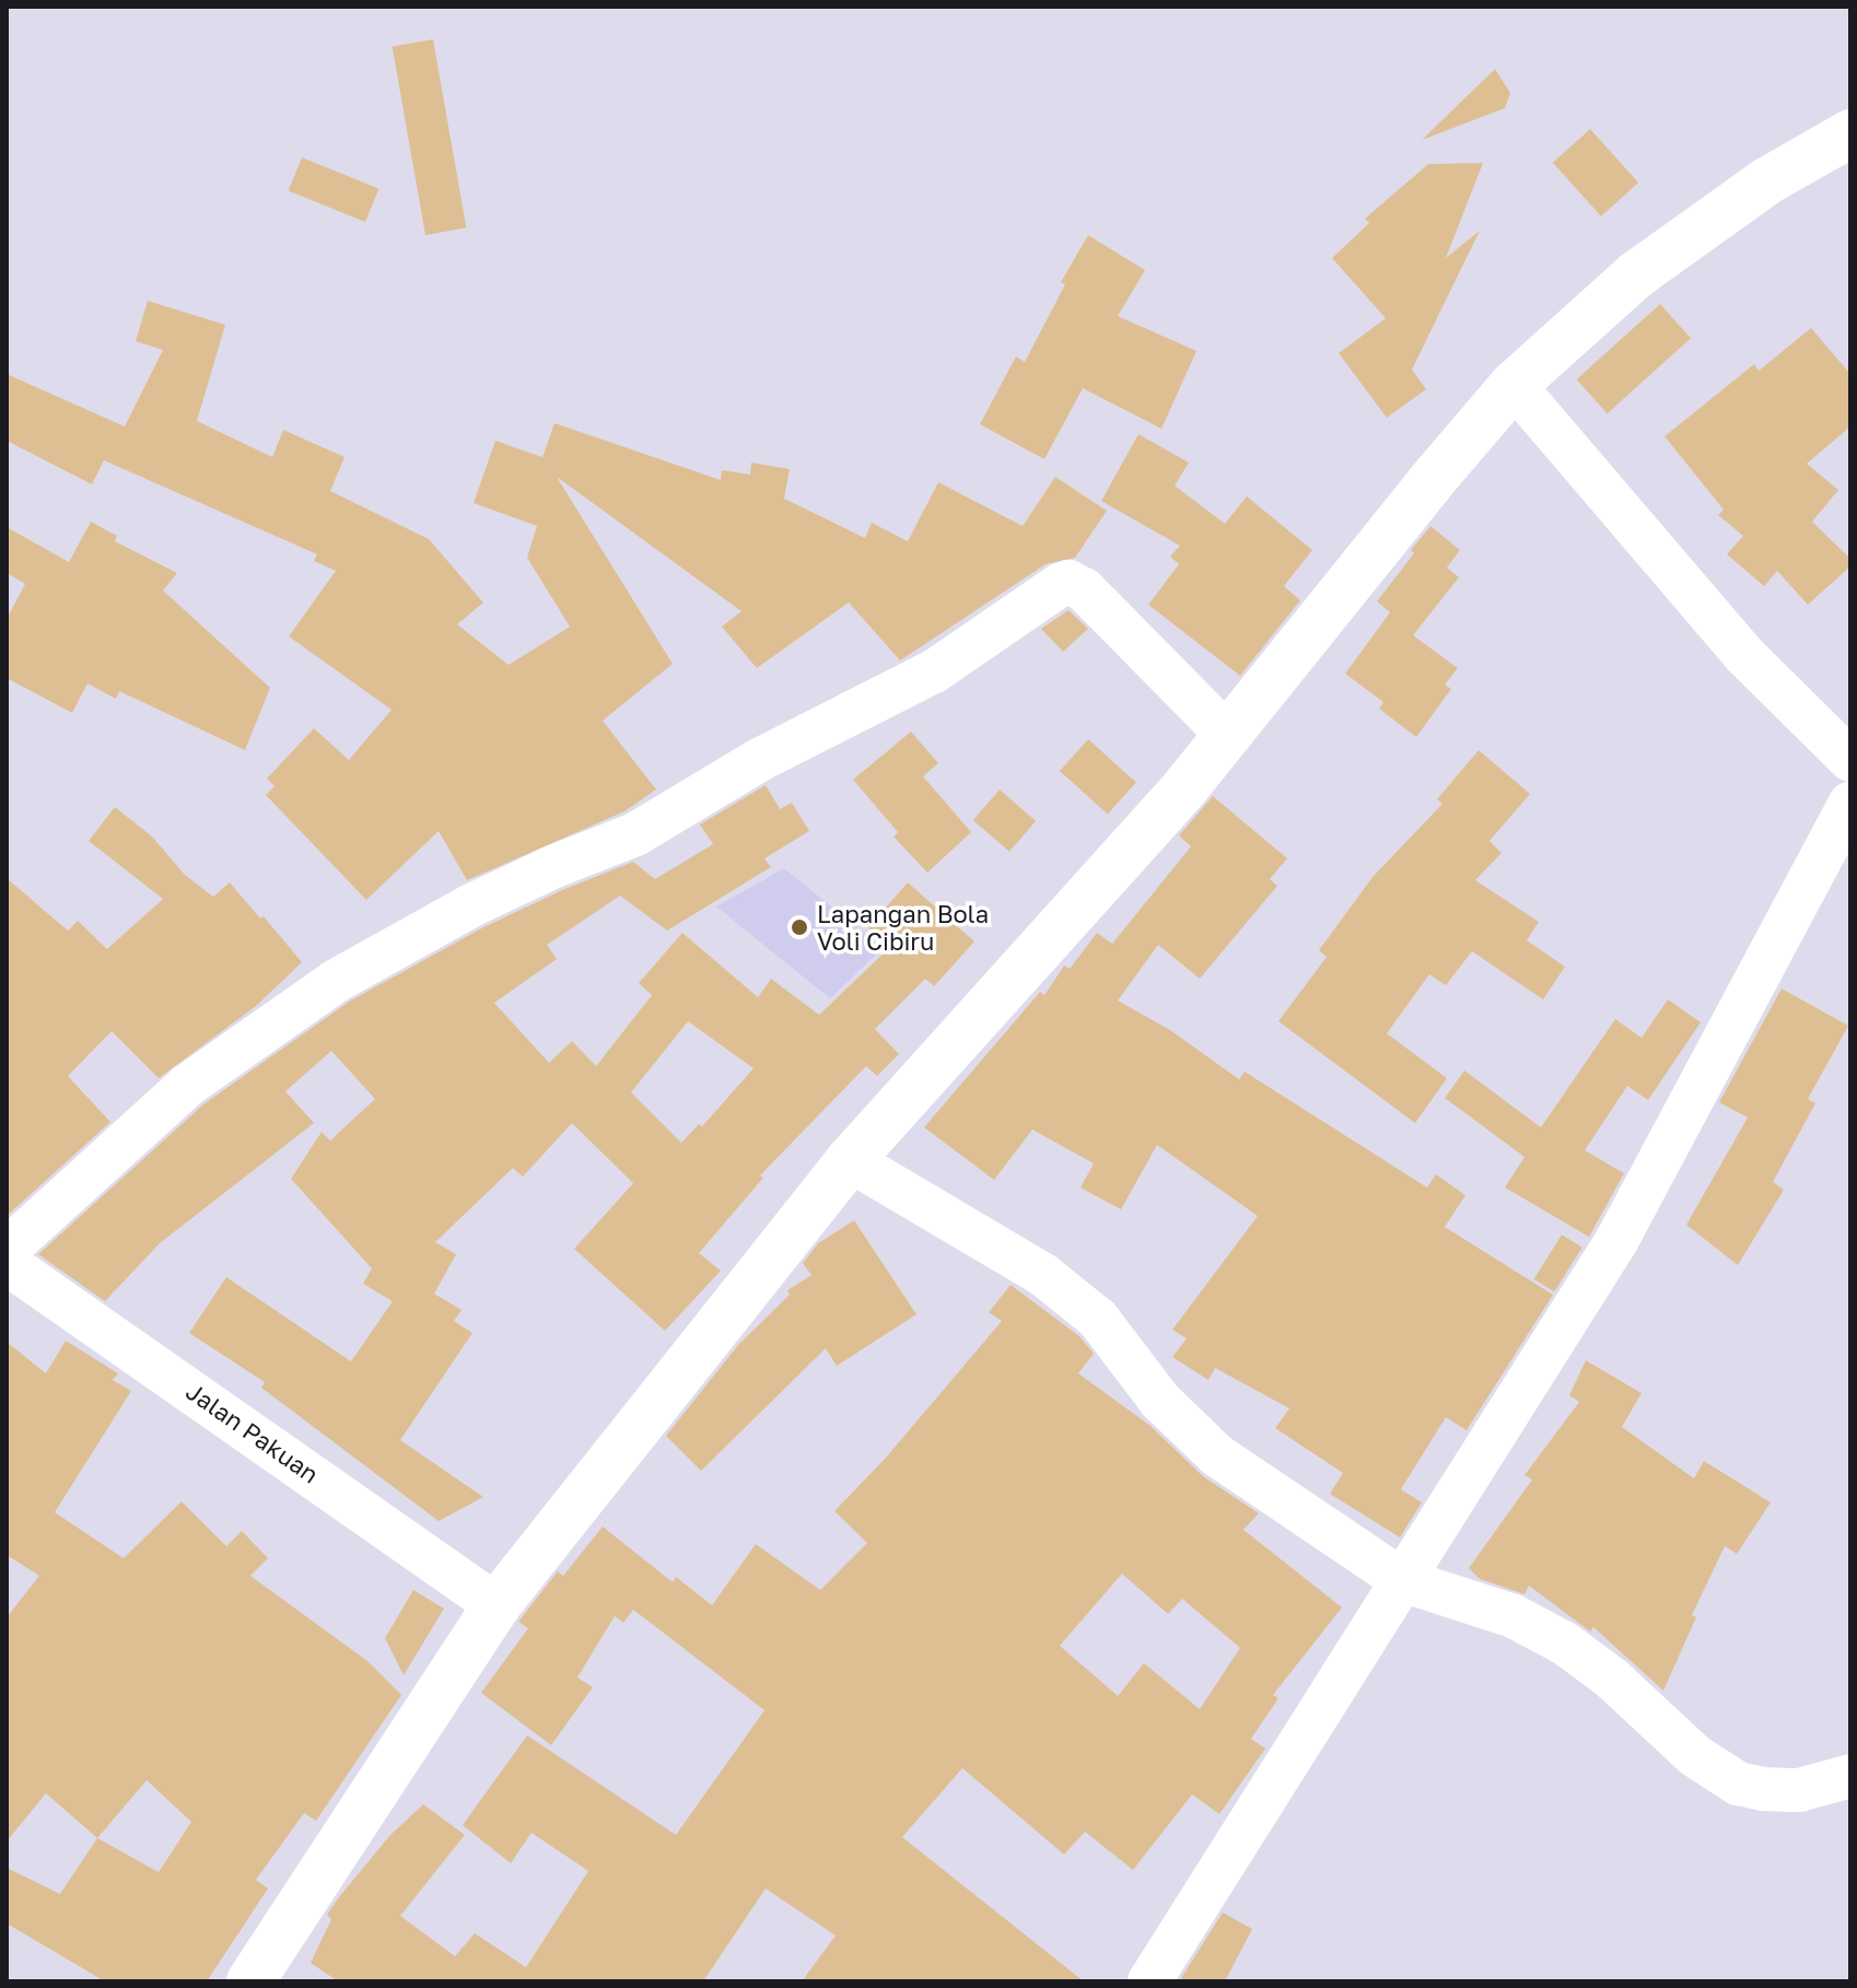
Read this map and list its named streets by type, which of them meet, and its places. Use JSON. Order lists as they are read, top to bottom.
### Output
{
  "streets": {
    "street": ["Jalan Pakuan"]
  },
  "places": ["Lapangan Bola Voli Cibiru"]
}
